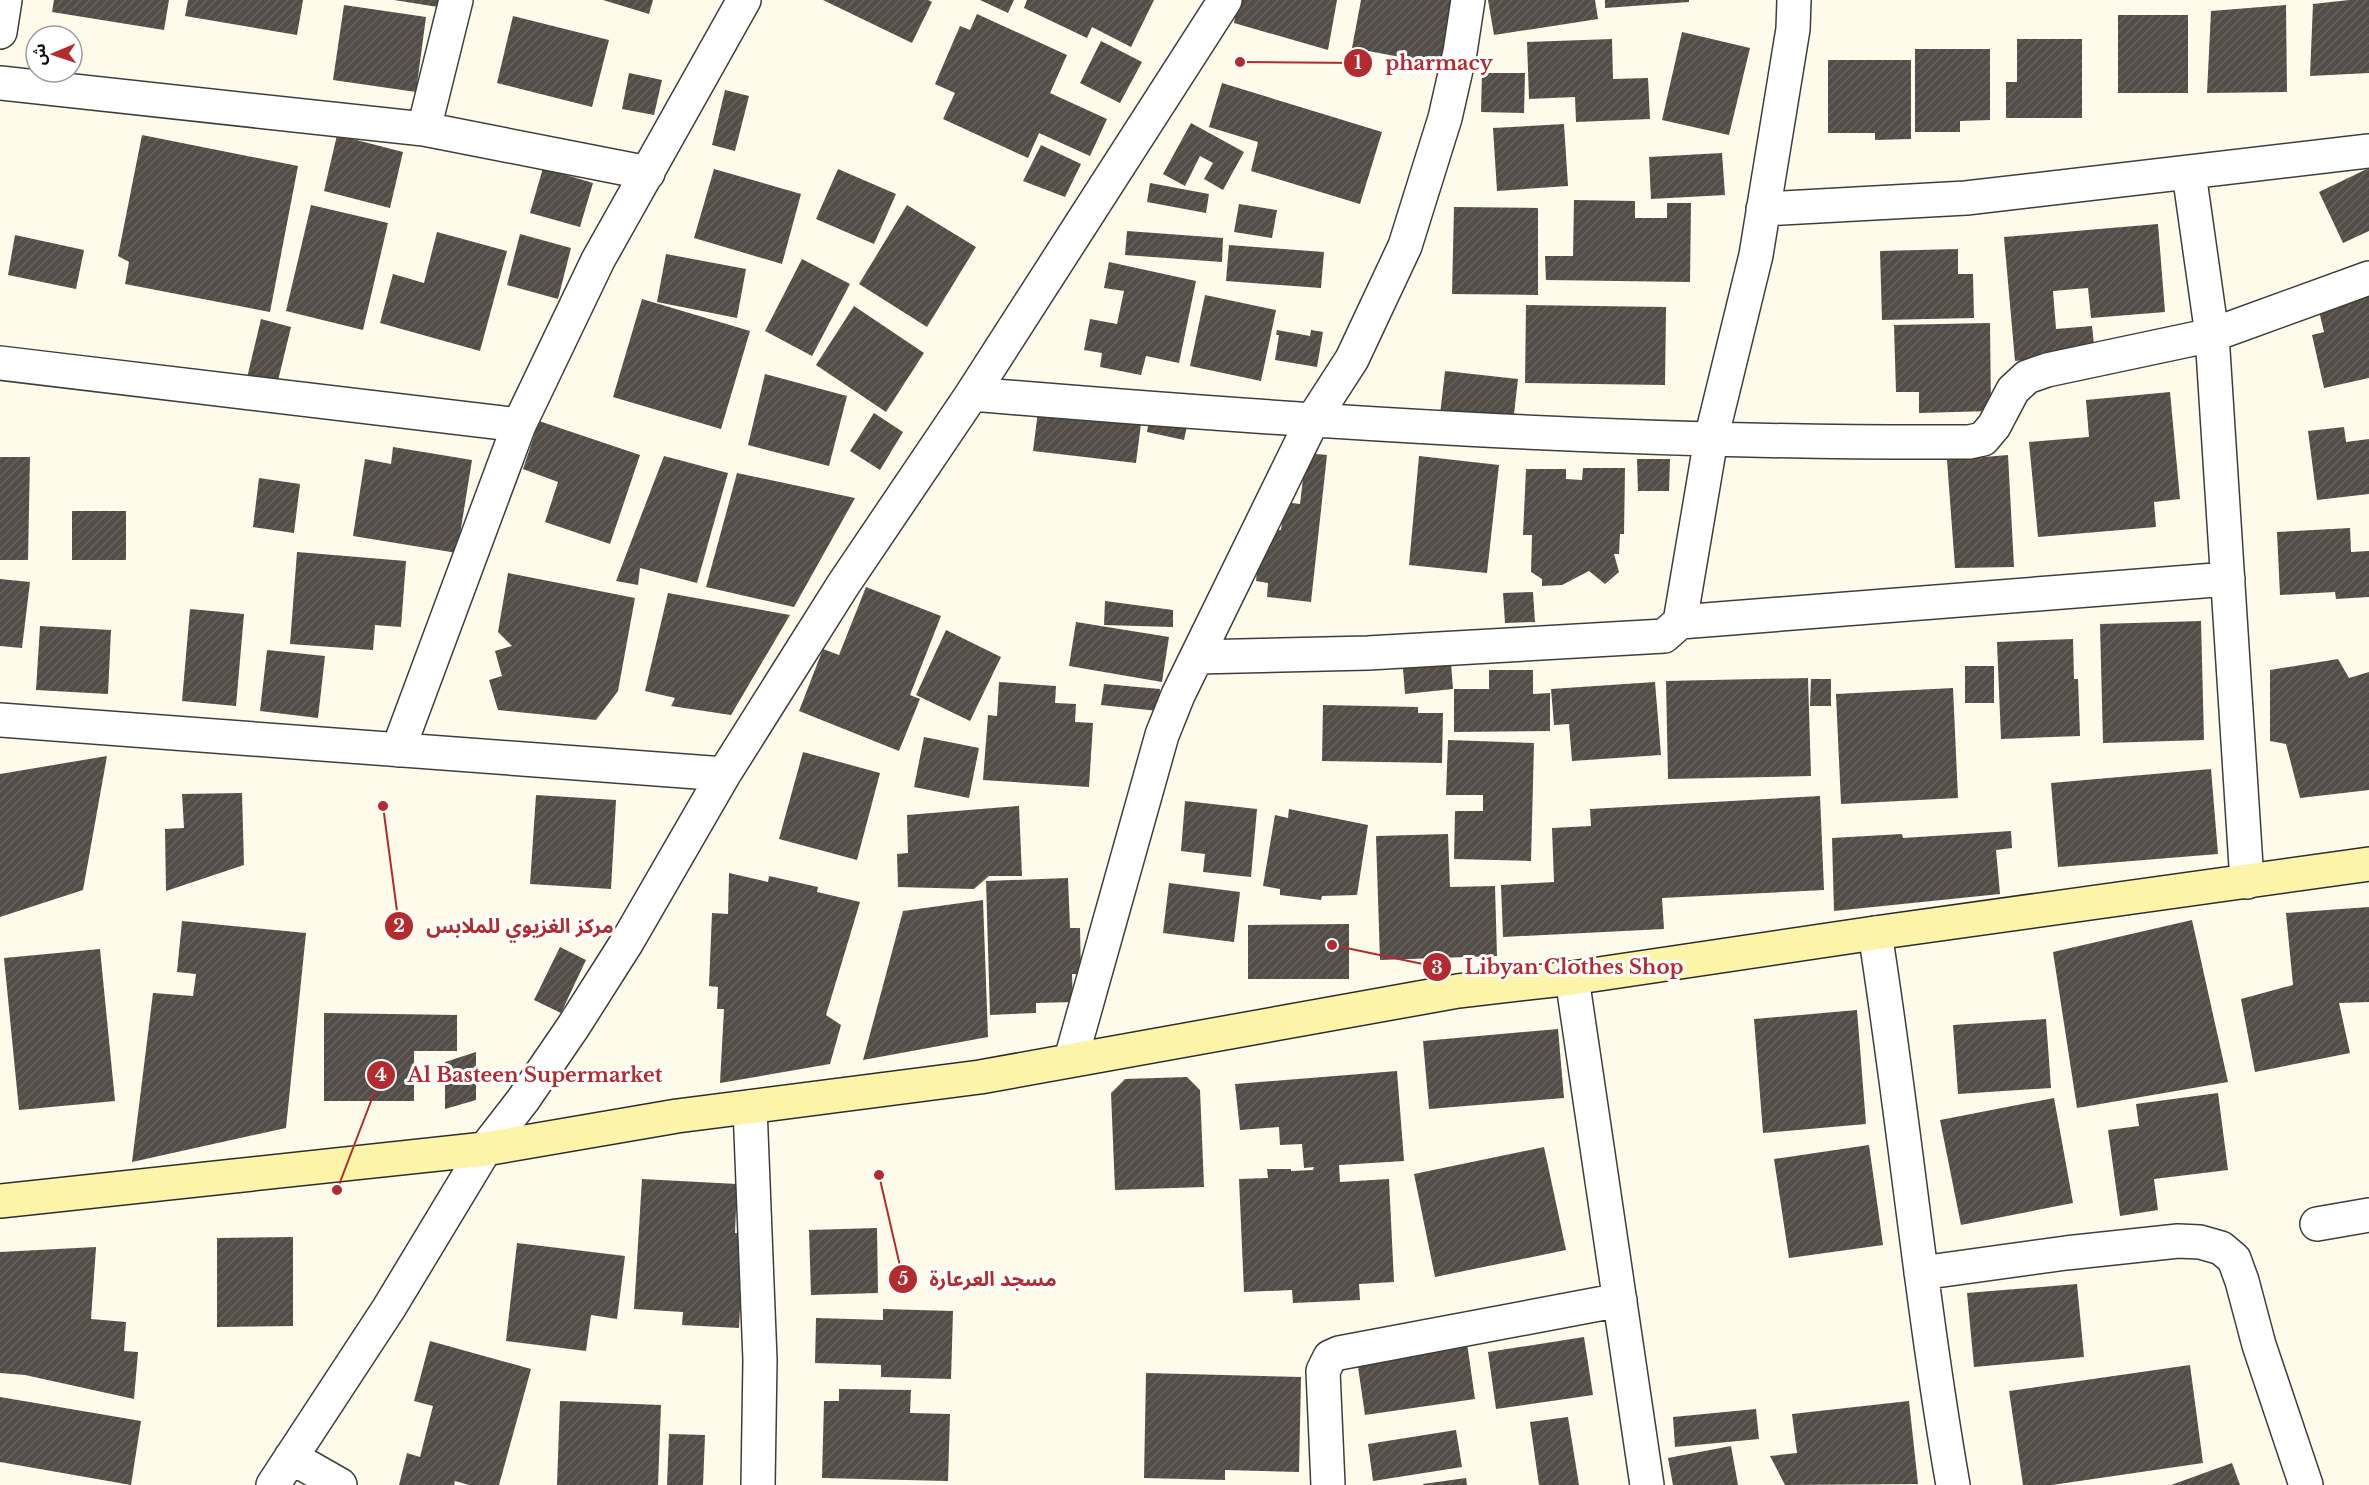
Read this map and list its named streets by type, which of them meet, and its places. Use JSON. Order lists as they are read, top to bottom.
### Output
{
  "places": [
    "pharmacy",
    "مركز الغزيوي للملابس",
    "Libyan Clothes Shop",
    "مسجد العرعارة",
    "Al Basteen Supermarket"
  ],
  "north": "left"
}
